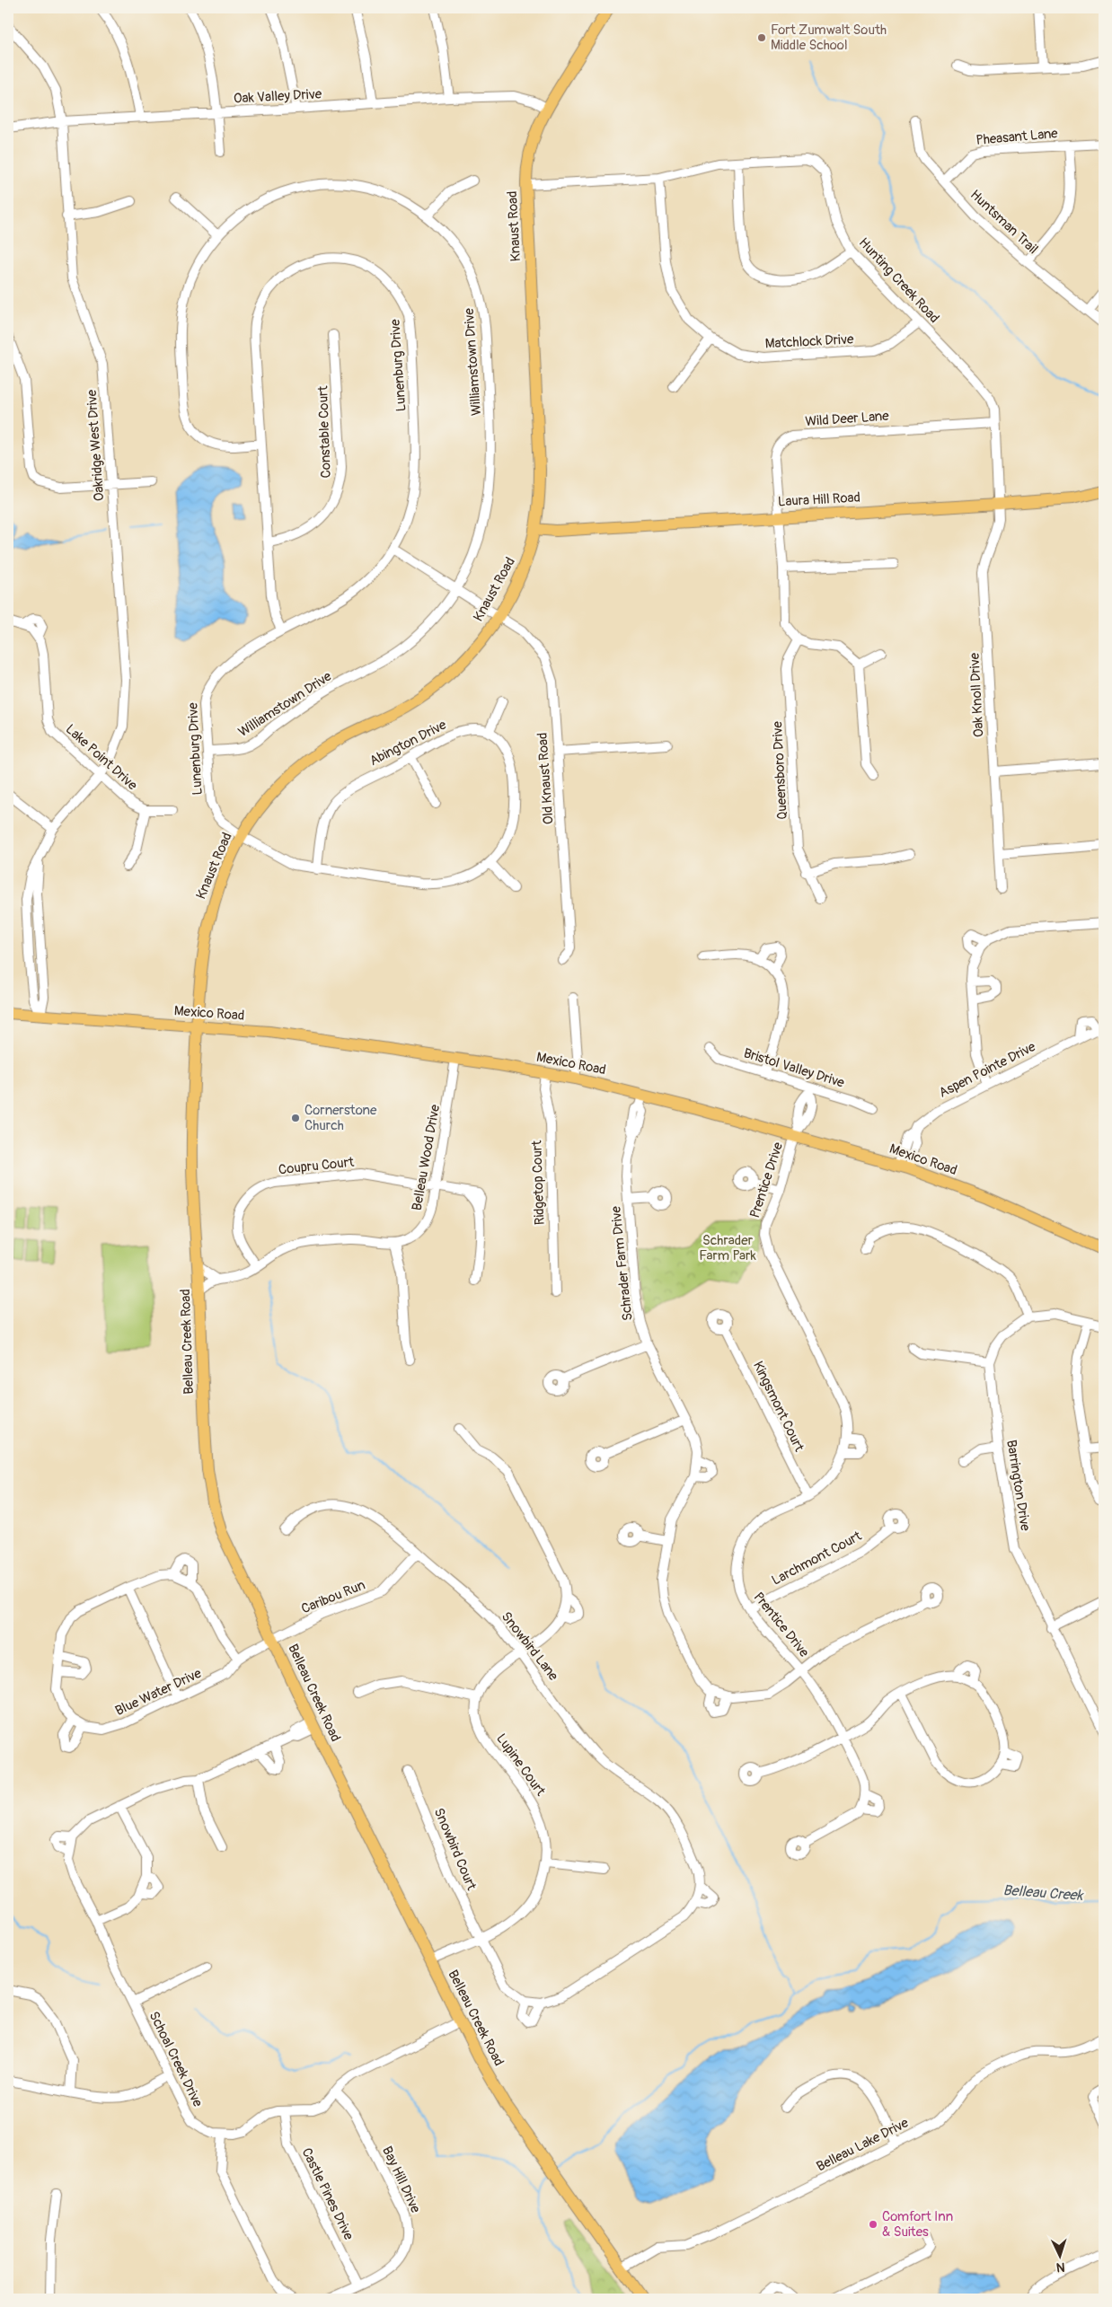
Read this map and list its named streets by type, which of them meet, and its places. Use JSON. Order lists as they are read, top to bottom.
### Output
{
  "streets": {
    "main road": [
      "Knaust Road",
      "Laura Hill Road",
      "Mexico Road",
      "Belleau Creek Road"
    ],
    "street": [
      "Oak Valley Drive",
      "Pheasant Lane",
      "Huntsman Trail",
      "Hunting Creek Road",
      "Matchlock Drive",
      "Williamstown Drive",
      "Lunenburg Drive",
      "Wild Deer Lane",
      "Constable Court",
      "Oakridge West Drive",
      "Oak Knoll Drive",
      "Abington Drive",
      "Lake Point Drive",
      "Queensboro Drive",
      "Old Knaust Road",
      "Bristol Valley Drive",
      "Aspen Pointe Drive",
      "Belleau Wood Drive",
      "Coupru Court",
      "Prentice Drive",
      "Ridgetop Court",
      "Schrader Farm Drive",
      "Kingsmont Court",
      "Barrington Drive",
      "Larchmont Court",
      "Caribou Run",
      "Snowbird Lane",
      "Blue Water Drive",
      "Lupine Court",
      "Snowbird Court",
      "Schoal Creek Drive",
      "Belleau Lake Drive",
      "Bay Hill Drive",
      "Castle Pines Drive"
    ]
  },
  "crossings": [
    ["Oak Valley Drive", "Knaust Road"],
    ["Oak Valley Drive", "Oakridge West Drive"],
    ["Pheasant Lane", "Huntsman Trail"],
    ["Knaust Road", "Hunting Creek Road"],
    ["Knaust Road", "Lunenburg Drive"],
    ["Knaust Road", "Laura Hill Road"],
    ["Knaust Road", "Old Knaust Road"],
    ["Knaust Road", "Mexico Road"],
    ["Knaust Road", "Belleau Creek Road"],
    ["Hunting Creek Road", "Matchlock Drive"],
    ["Hunting Creek Road", "Wild Deer Lane"],
    ["Hunting Creek Road", "Laura Hill Road"],
    ["Hunting Creek Road", "Oak Knoll Drive"],
    ["Williamstown Drive", "Lunenburg Drive"],
    ["Williamstown Drive", "Old Knaust Road"],
    ["Lunenburg Drive", "Constable Court"],
    ["Lunenburg Drive", "Old Knaust Road"],
    ["Wild Deer Lane", "Laura Hill Road"],
    ["Oakridge West Drive", "Lake Point Drive"],
    ["Oakridge West Drive", "Mexico Road"],
    ["Laura Hill Road", "Oak Knoll Drive"],
    ["Mexico Road", "Aspen Pointe Drive"],
    ["Mexico Road", "Belleau Wood Drive"],
    ["Mexico Road", "Prentice Drive"],
    ["Mexico Road", "Ridgetop Court"],
    ["Mexico Road", "Schrader Farm Drive"],
    ["Mexico Road", "Belleau Creek Road"],
    ["Bristol Valley Drive", "Prentice Drive"],
    ["Belleau Wood Drive", "Coupru Court"],
    ["Belleau Wood Drive", "Belleau Creek Road"],
    ["Prentice Drive", "Schrader Farm Drive"],
    ["Prentice Drive", "Kingsmont Court"],
    ["Prentice Drive", "Larchmont Court"],
    ["Belleau Creek Road", "Caribou Run"],
    ["Belleau Creek Road", "Blue Water Drive"],
    ["Belleau Creek Road", "Lupine Court"],
    ["Belleau Creek Road", "Schoal Creek Drive"],
    ["Belleau Creek Road", "Belleau Lake Drive"],
    ["Caribou Run", "Snowbird Lane"],
    ["Caribou Run", "Blue Water Drive"],
    ["Snowbird Lane", "Lupine Court"],
    ["Snowbird Lane", "Snowbird Court"],
    ["Lupine Court", "Snowbird Court"],
    ["Bay Hill Drive", "Castle Pines Drive"]
  ],
  "water": ["Belleau Creek"],
  "parks": ["Schrader Farm Park"],
  "places": ["Fort Zumwalt South Middle School", "Cornerstone Church", "Comfort Inn & Suites"],
  "north": "bottom"
}
